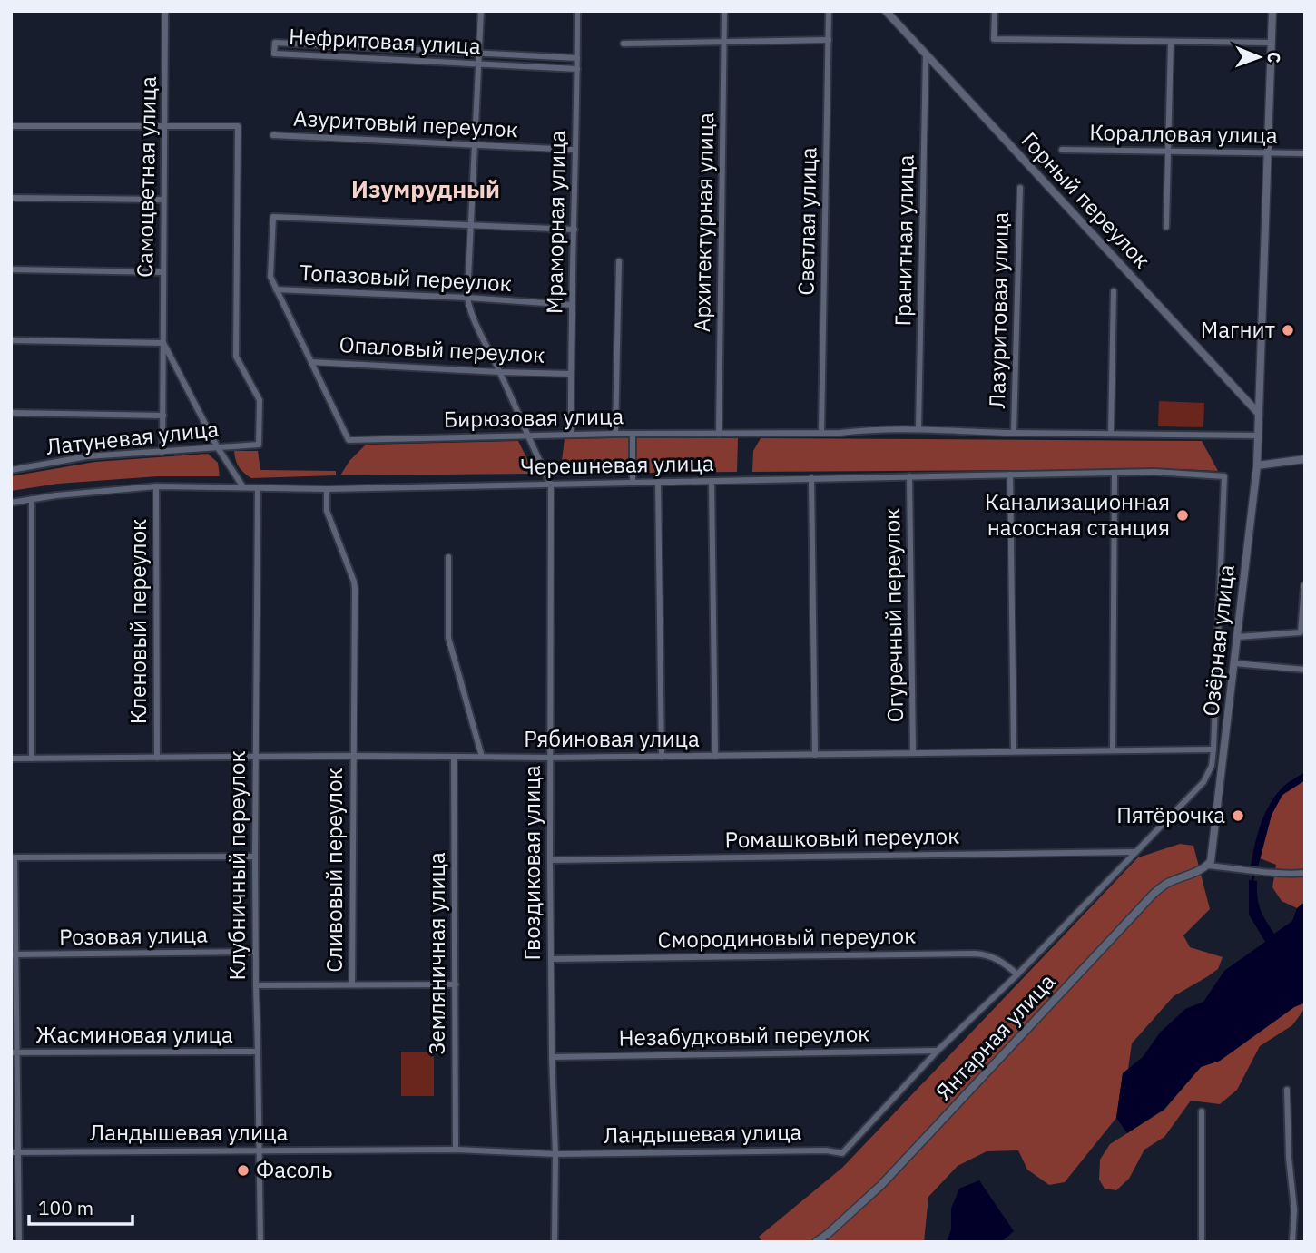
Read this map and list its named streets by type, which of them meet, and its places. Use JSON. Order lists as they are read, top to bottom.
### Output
{
  "streets": {
    "street": [
      "Нефритовая улица",
      "Азуритовый переулок",
      "Коралловая улица",
      "Самоцветная улица",
      "Горный переулок",
      "Светлая улица",
      "Мраморная улица",
      "Архитектурная улица",
      "Гранитная улица",
      "Топазовый переулок",
      "Лазуритовая улица",
      "Опаловый переулок",
      "Бирюзовая улица",
      "Латуневая улица",
      "Черешневая улица",
      "Огуречный переулок",
      "Кленовый переулок",
      "Озёрная улица",
      "Рябиновая улица",
      "Ромашковый переулок",
      "Гвоздиковая улица",
      "Клубничный переулок",
      "Сливовый переулок",
      "Розовая улица",
      "Смородиновый переулок",
      "Земляничная улица",
      "Жасминовая улица",
      "Незабудковый переулок",
      "Янтарная улица",
      "Ландышевая улица"
    ]
  },
  "crossings": [
    ["Нефритовая улица", "Мраморная улица"],
    ["Азуритовый переулок", "Мраморная улица"],
    ["Коралловая улица", "Озёрная улица"],
    ["Самоцветная улица", "Латуневая улица"],
    ["Самоцветная улица", "Черешневая улица"],
    ["Горный переулок", "Гранитная улица"],
    ["Горный переулок", "Озёрная улица"],
    ["Светлая улица", "Бирюзовая улица"],
    ["Мраморная улица", "Топазовый переулок"],
    ["Мраморная улица", "Опаловый переулок"],
    ["Мраморная улица", "Бирюзовая улица"],
    ["Архитектурная улица", "Бирюзовая улица"],
    ["Гранитная улица", "Бирюзовая улица"],
    ["Лазуритовая улица", "Бирюзовая улица"],
    ["Опаловый переулок", "Бирюзовая улица"],
    ["Бирюзовая улица", "Озёрная улица"],
    ["Черешневая улица", "Огуречный переулок"],
    ["Черешневая улица", "Кленовый переулок"],
    ["Черешневая улица", "Гвоздиковая улица"],
    ["Черешневая улица", "Клубничный переулок"],
    ["Черешневая улица", "Сливовый переулок"],
    ["Черешневая улица", "Ландышевая улица"],
    ["Огуречный переулок", "Рябиновая улица"],
    ["Кленовый переулок", "Рябиновая улица"],
    ["Озёрная улица", "Янтарная улица"],
    ["Рябиновая улица", "Гвоздиковая улица"],
    ["Рябиновая улица", "Клубничный переулок"],
    ["Рябиновая улица", "Сливовый переулок"],
    ["Рябиновая улица", "Земляничная улица"],
    ["Рябиновая улица", "Ландышевая улица"],
    ["Ромашковый переулок", "Гвоздиковая улица"],
    ["Ромашковый переулок", "Ландышевая улица"],
    ["Гвоздиковая улица", "Смородиновый переулок"],
    ["Гвоздиковая улица", "Незабудковый переулок"],
    ["Гвоздиковая улица", "Ландышевая улица"],
    ["Клубничный переулок", "Розовая улица"],
    ["Клубничный переулок", "Жасминовая улица"],
    ["Клубничный переулок", "Ландышевая улица"],
    ["Смородиновый переулок", "Ландышевая улица"],
    ["Земляничная улица", "Ландышевая улица"],
    ["Незабудковый переулок", "Ландышевая улица"]
  ],
  "districts": ["Изумрудный"],
  "places": [
    "Магнит",
    "Канализационная насосная станция",
    "Пятёрочка",
    "Фасоль"
  ],
  "scale_bar": "100 m",
  "north": "right"
}
